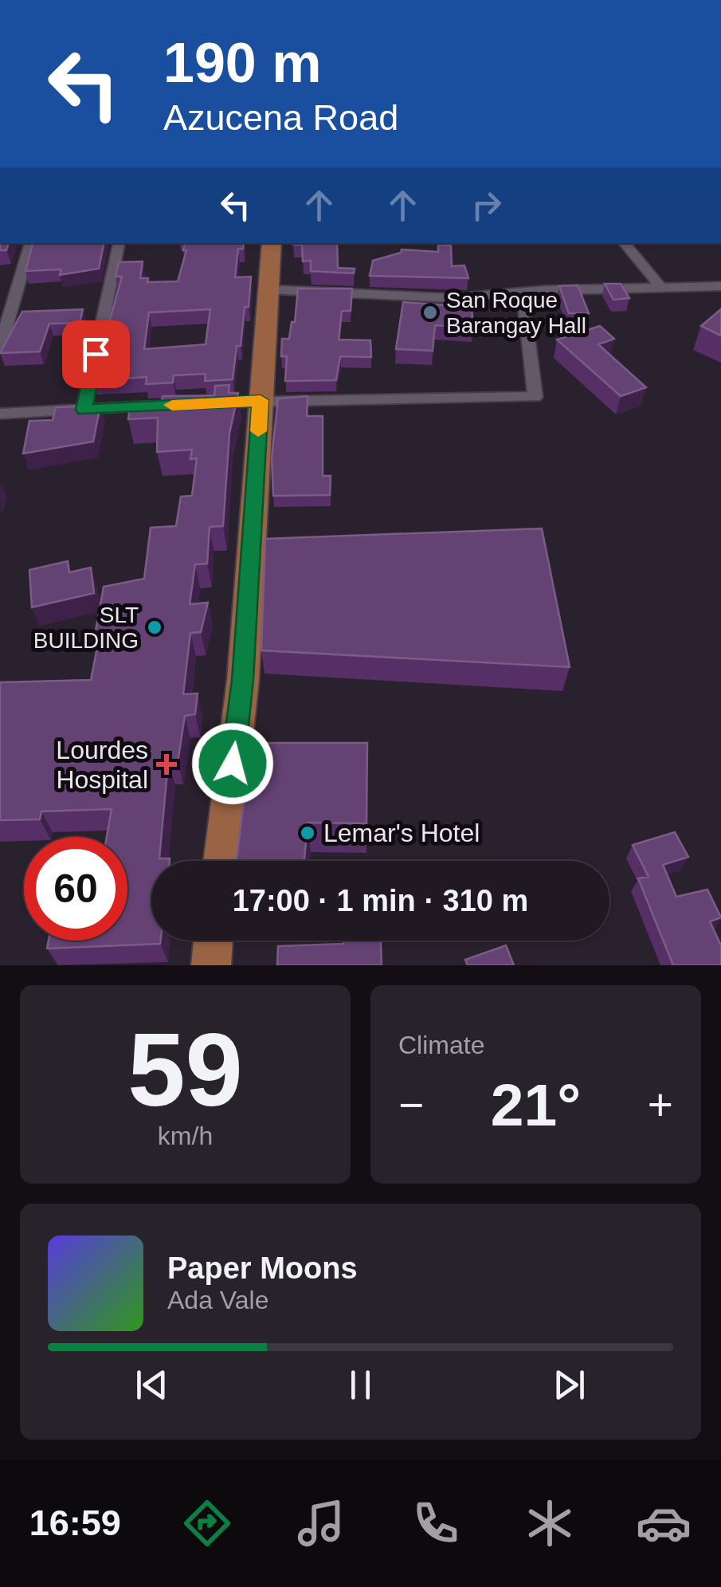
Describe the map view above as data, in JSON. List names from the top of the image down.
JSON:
{
  "places": {
    "other": ["San Roque Barangay Hall", "SLT BUILDING", "Lemar's Hotel"],
    "health": ["Lourdes Hospital"]
  },
  "page": {
    "turn": ["190 m", "Azucena Road"],
    "limit": "60",
    "trip": "17:00 · 1 min · 310 m",
    "tile": [
      ["59", "km/h"],
      "Climate"
    ],
    "heat": ["−", "21°", "+"],
    "song": ["Paper Moons", "Ada Vale"],
    "tabs": "16:59"
  }
}
